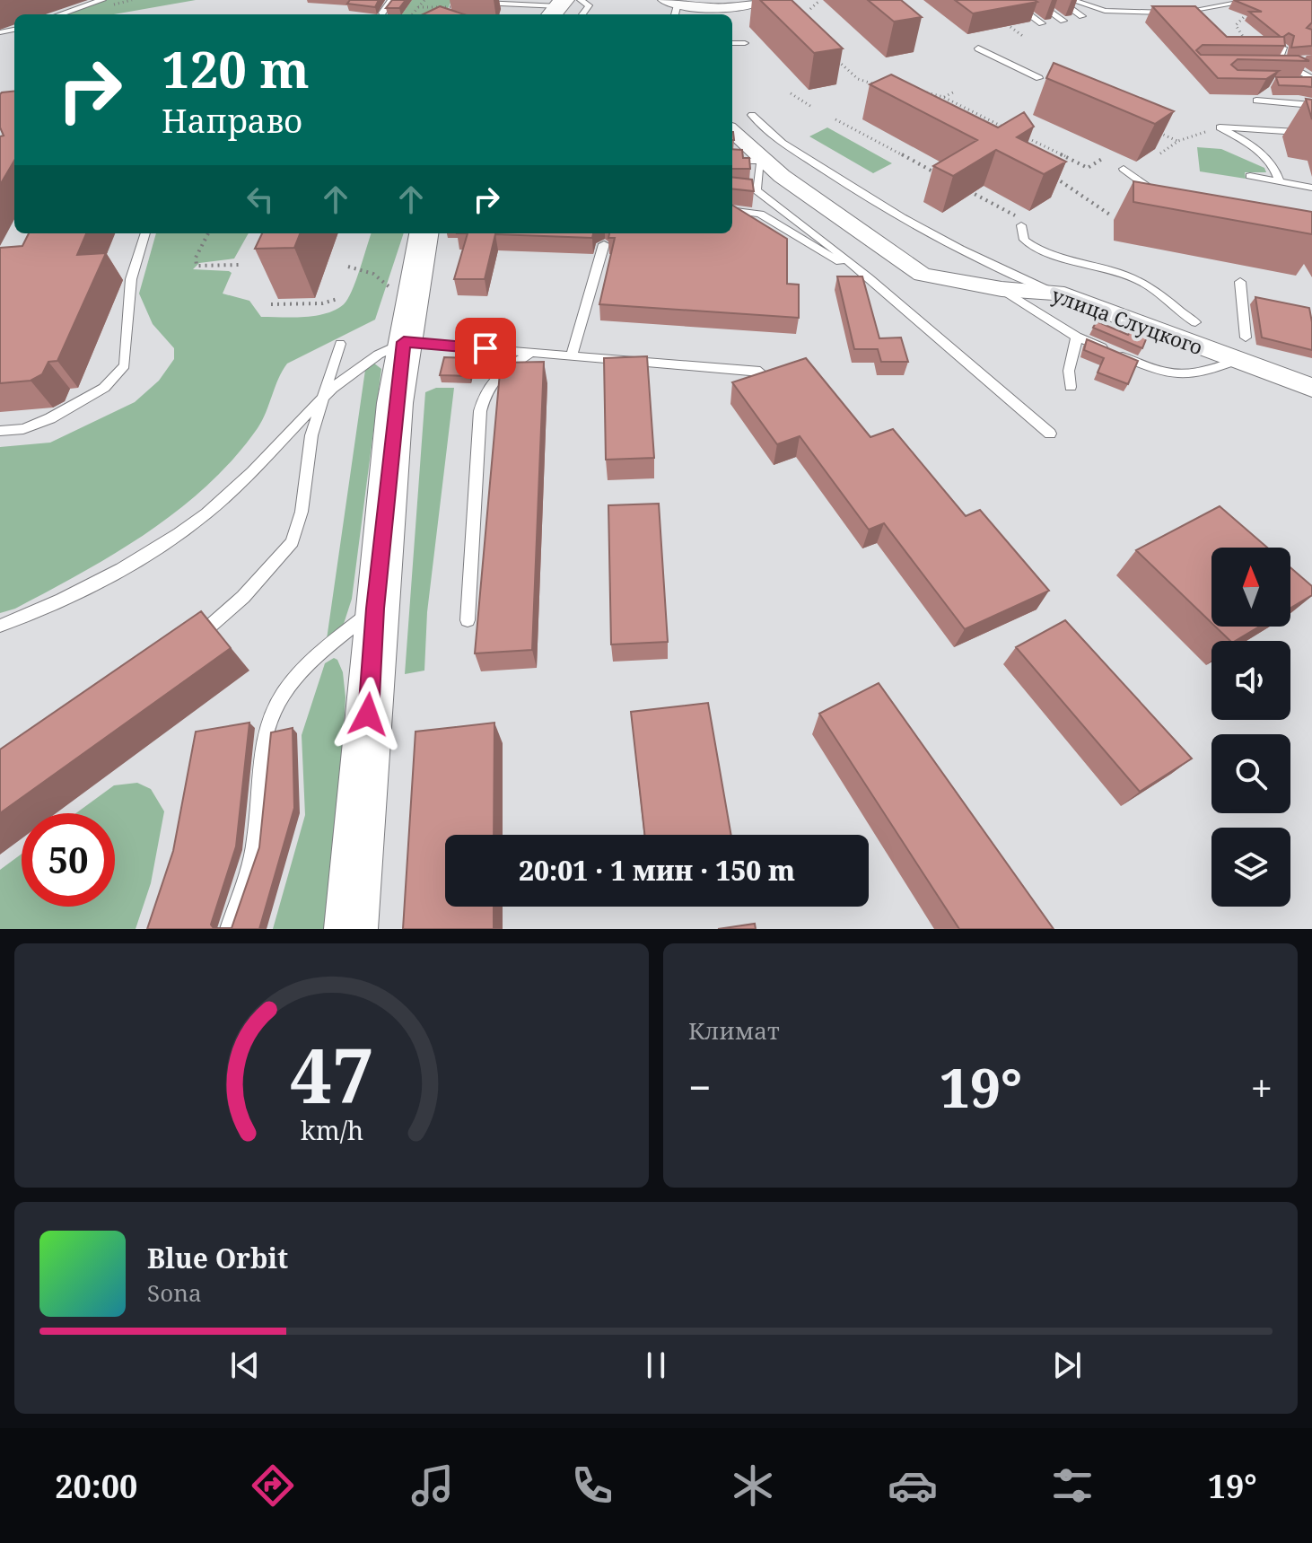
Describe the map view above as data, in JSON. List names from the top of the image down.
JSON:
{
  "streets": {
    "street": ["улица Слуцкого"]
  },
  "north": "top",
  "page": {
    "turn": ["120 m", "Направо"],
    "limit": "50",
    "trip": "20:01 · 1 мин · 150 m",
    "tile": "Климат",
    "heat": ["−", "19°", "+"],
    "song": ["Blue Orbit", "Sona"],
    "tabs": ["20:00", "19°"],
    "gauge": ["47", "km/h"]
  }
}
